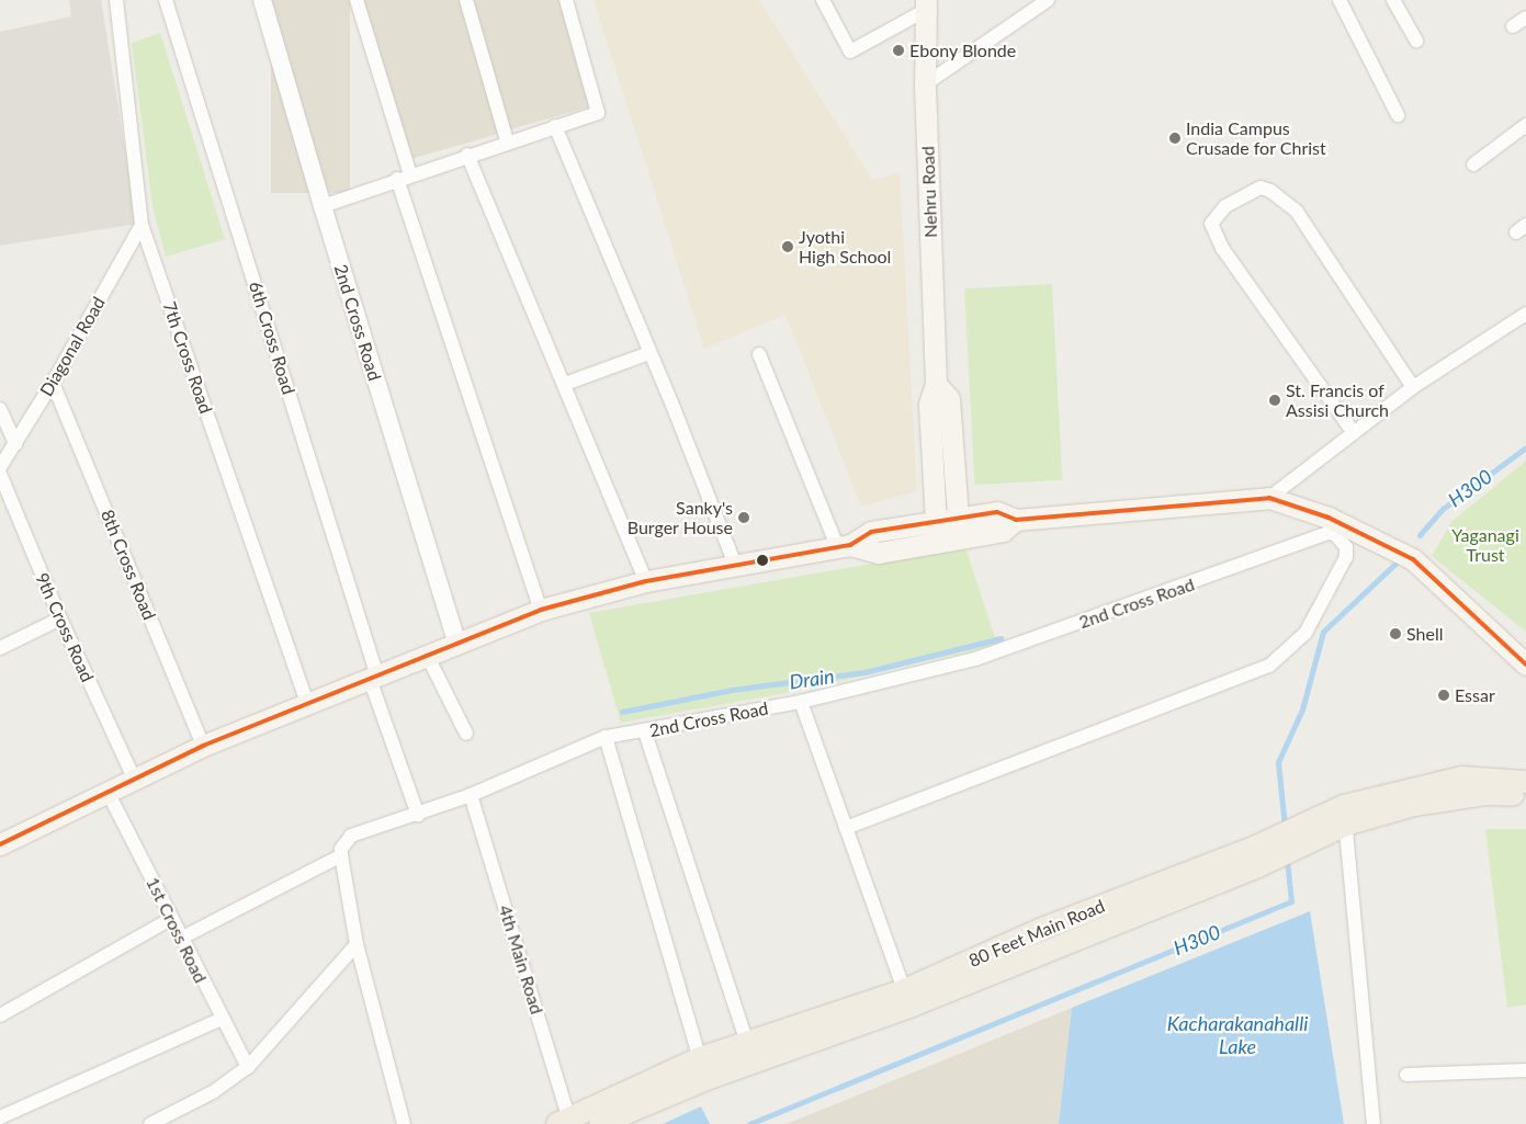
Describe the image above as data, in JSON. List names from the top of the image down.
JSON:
{
  "streets": {
    "main road": ["Nehru Road", "80 Feet Main Road"],
    "street": [
      "2nd Cross Road",
      "6th Cross Road",
      "Diagonal Road",
      "7th Cross Road",
      "8th Cross Road",
      "9th Cross Road",
      "1st Cross Road",
      "4th Main Road"
    ]
  },
  "crossings": [
    ["2nd Cross Road", "6th Cross Road"],
    ["2nd Cross Road", "4th Main Road"],
    ["Diagonal Road", "7th Cross Road"],
    ["Diagonal Road", "8th Cross Road"],
    ["80 Feet Main Road", "4th Main Road"]
  ],
  "water": ["H300", "Drain", "Kacharakanahalli Lake"],
  "parks": ["Yaganagi Trust"],
  "places": [
    "Ebony Blonde",
    "India Campus Crusade for Christ",
    "Jyothi High School",
    "St. Francis of Assisi Church",
    "Sanky's Burger House",
    "Shell",
    "Essar"
  ]
}
